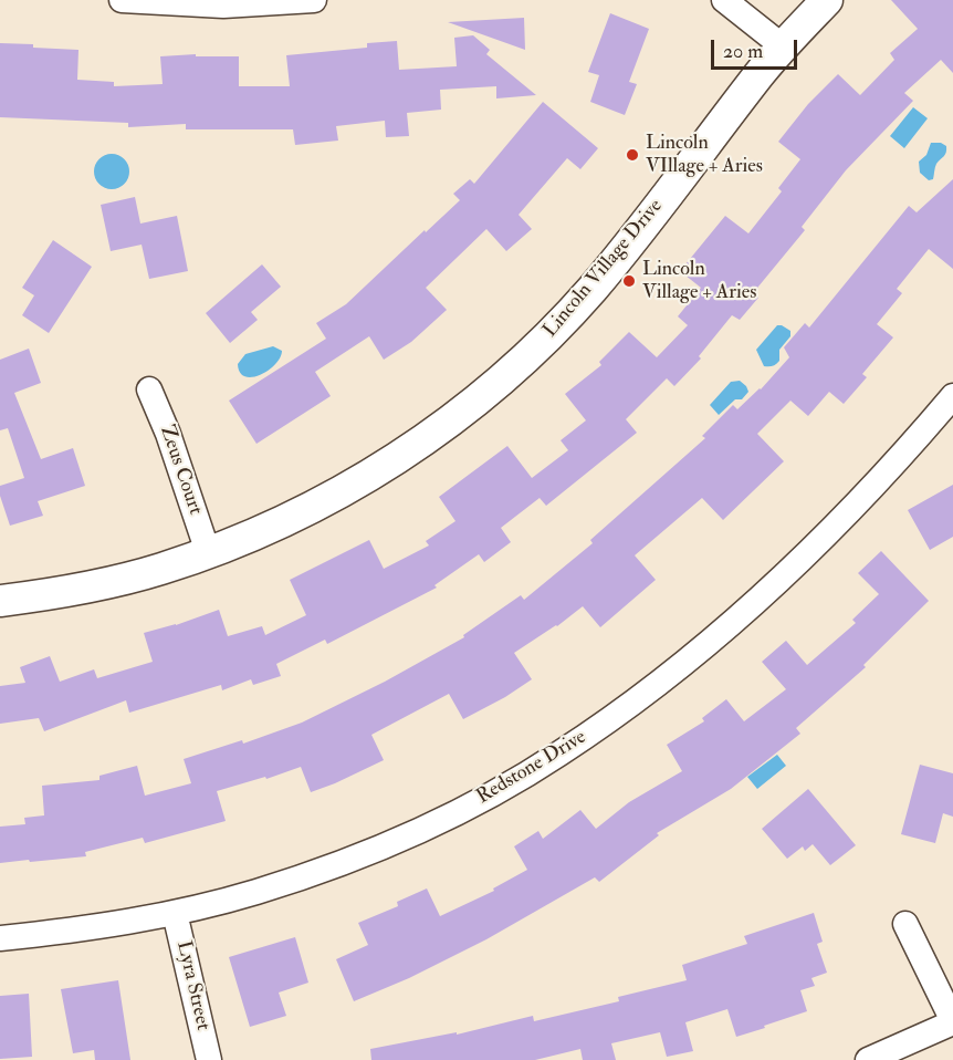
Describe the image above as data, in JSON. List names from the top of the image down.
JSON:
{
  "streets": {
    "street": [
      "Lincoln Village Drive",
      "Zeus Court",
      "Redstone Drive",
      "Lyra Street"
    ]
  },
  "crossings": [
    ["Lincoln Village Drive", "Zeus Court"],
    ["Redstone Drive", "Lyra Street"]
  ],
  "places": ["Lincoln VIllage + Aries", "Lincoln Village + Aries"],
  "scale_bar": "20 m"
}
